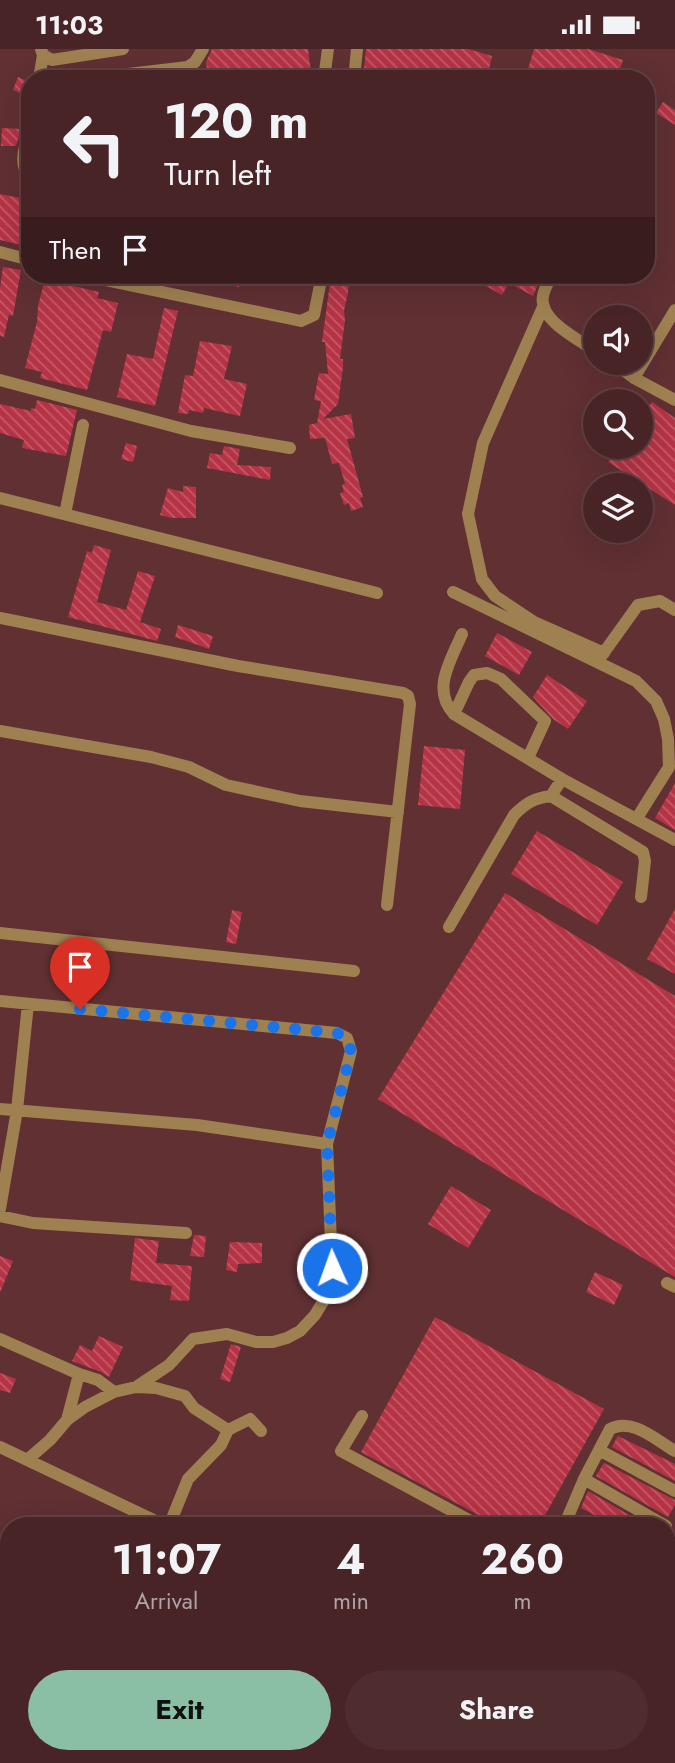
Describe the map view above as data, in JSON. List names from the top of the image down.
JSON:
{
  "page": {
    "status": "11:03",
    "turn": ["120 m", "Turn left"],
    "then": "Then",
    "eta": [
      "11:07",
      "Arrival",
      "4",
      "min",
      "260",
      "m"
    ],
    "buttons": ["Exit", "Share"]
  }
}
